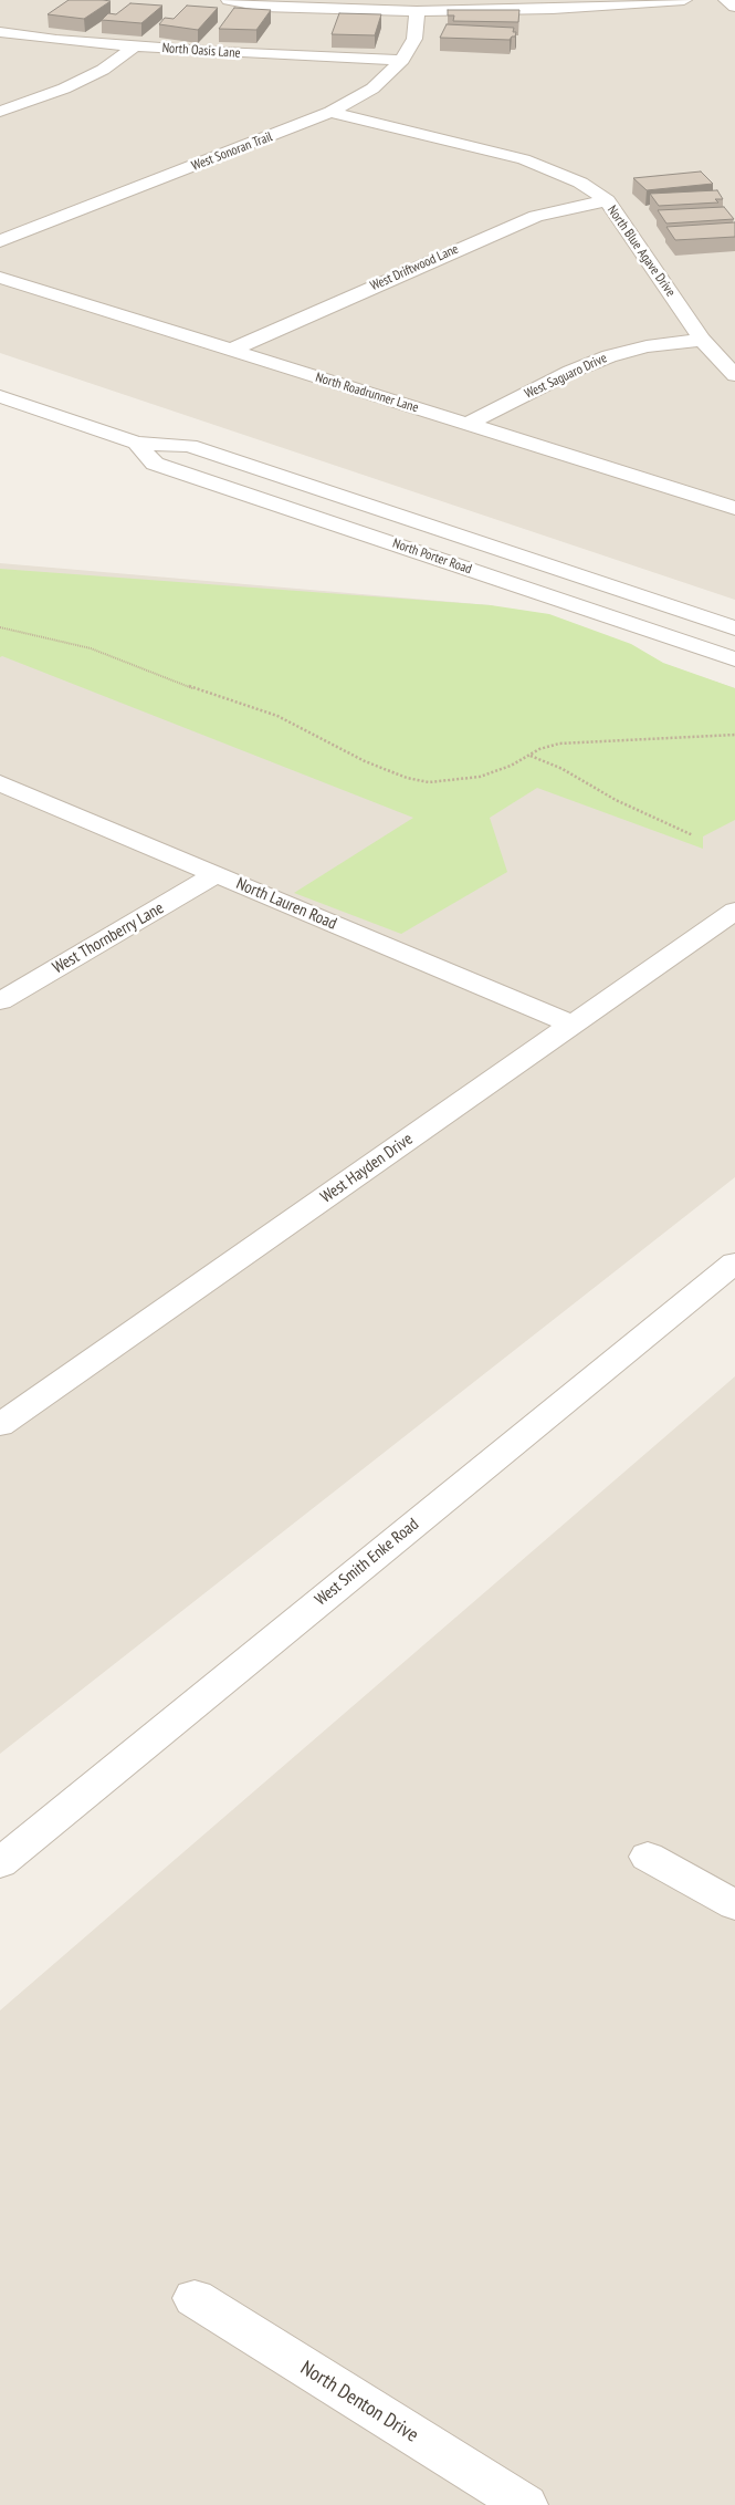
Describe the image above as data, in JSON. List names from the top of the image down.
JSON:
{
  "streets": {
    "street": [
      "North Oasis Lane",
      "West Sonoran Trail",
      "North Blue Agave Drive",
      "West Driftwood Lane",
      "West Saguaro Drive",
      "North Roadrunner Lane",
      "North Porter Road",
      "North Lauren Road",
      "West Thornberry Lane",
      "West Hayden Drive",
      "West Smith Enke Road",
      "North Denton Drive"
    ]
  },
  "crossings": [
    ["North Oasis Lane", "West Sonoran Trail"],
    ["West Sonoran Trail", "North Blue Agave Drive"],
    ["North Blue Agave Drive", "West Driftwood Lane"],
    ["North Blue Agave Drive", "West Saguaro Drive"],
    ["West Driftwood Lane", "North Roadrunner Lane"],
    ["West Saguaro Drive", "North Roadrunner Lane"],
    ["North Lauren Road", "West Thornberry Lane"],
    ["North Lauren Road", "West Hayden Drive"]
  ]
}
